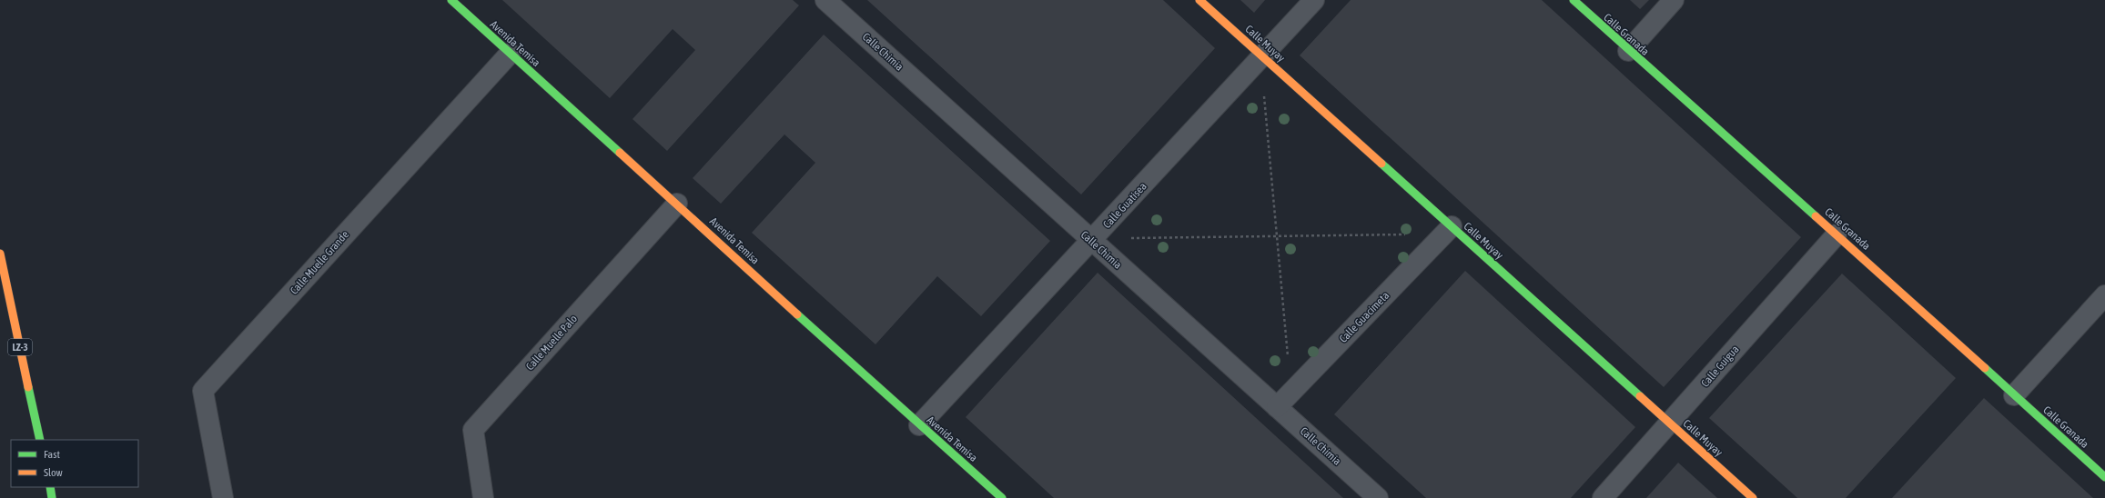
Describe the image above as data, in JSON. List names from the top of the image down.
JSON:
{
  "streets": {
    "main road": [
      "Calle Granada",
      "Avenida Temisa",
      "Calle Muyay",
      "LZ-3"
    ],
    "street": [
      "Calle Chimia",
      "Calle Guatisea",
      "Calle Muelle Grande",
      "Calle Guacimeta",
      "Calle Muelle Palo",
      "Calle Guigua"
    ]
  },
  "crossings": [
    ["Calle Granada", "Calle Guigua"],
    ["Avenida Temisa", "Calle Guatisea"],
    ["Avenida Temisa", "Calle Muelle Grande"],
    ["Avenida Temisa", "Calle Muelle Palo"],
    ["Calle Muyay", "Calle Guatisea"],
    ["Calle Muyay", "Calle Guacimeta"],
    ["Calle Muyay", "Calle Guigua"],
    ["Calle Chimia", "Calle Guatisea"],
    ["Calle Chimia", "Calle Guacimeta"]
  ],
  "legend": ["Fast", "Slow"]
}
